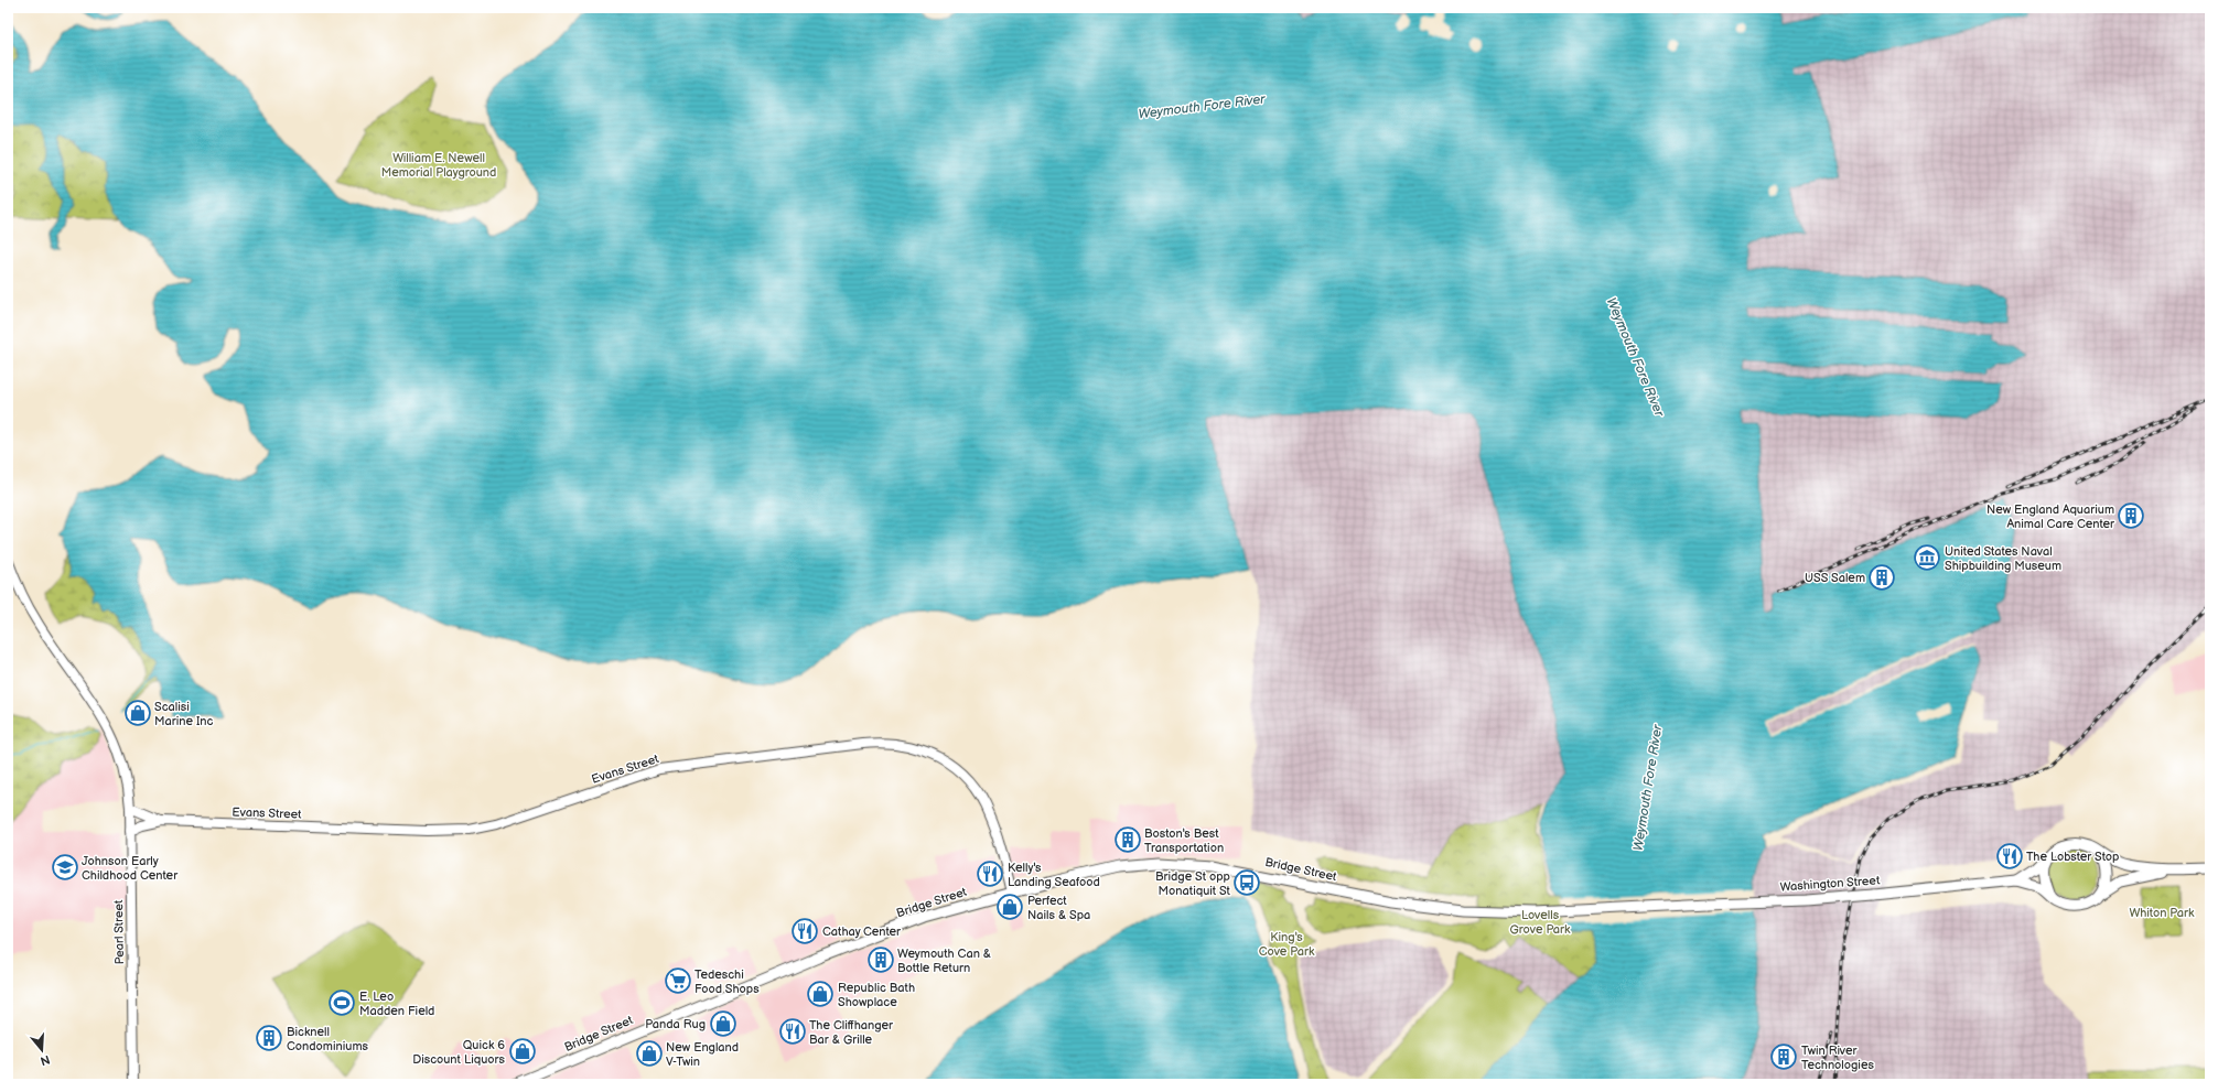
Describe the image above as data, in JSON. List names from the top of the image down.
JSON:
{
  "streets": {
    "main road": ["Bridge Street", "Washington Street"],
    "street": ["Evans Street", "Pearl Street"]
  },
  "crossings": [
    ["Evans Street", "Bridge Street"],
    ["Evans Street", "Pearl Street"],
    ["Bridge Street", "Washington Street"]
  ],
  "water": ["Weymouth Fore River"],
  "parks": [
    "William E. Newell Memorial Playground",
    "Whiton Park",
    "Lovells Grove Park",
    "King's Cove Park"
  ],
  "places": {
    "building": [
      "New England Aquarium Animal Care Center",
      "USS Salem",
      "Boston's Best Transportation",
      "Weymouth Can & Bottle Return",
      "Bicknell Condominiums",
      "Twin River Technologies"
    ],
    "museum": ["United States Naval Shipbuilding Museum"],
    "shop": [
      "Scalisi Marine Inc",
      "Perfect Nails & Spa",
      "Republic Bath Showplace",
      "Panda Rug",
      "Quick 6 Discount Liquors",
      "New England V-Twin"
    ],
    "restaurant": [
      "The Lobster Stop",
      "Kelly's Landing Seafood",
      "Cathay Center",
      "The Cliffhanger Bar & Grille"
    ],
    "school or university": ["Johnson Early Childhood Center"],
    "bus stop": ["Bridge St opp Monatiquit St"],
    "supermarket": ["Tedeschi Food Shops"],
    "sports": ["E. Leo Madden Field"]
  },
  "north": "bottom"
}
